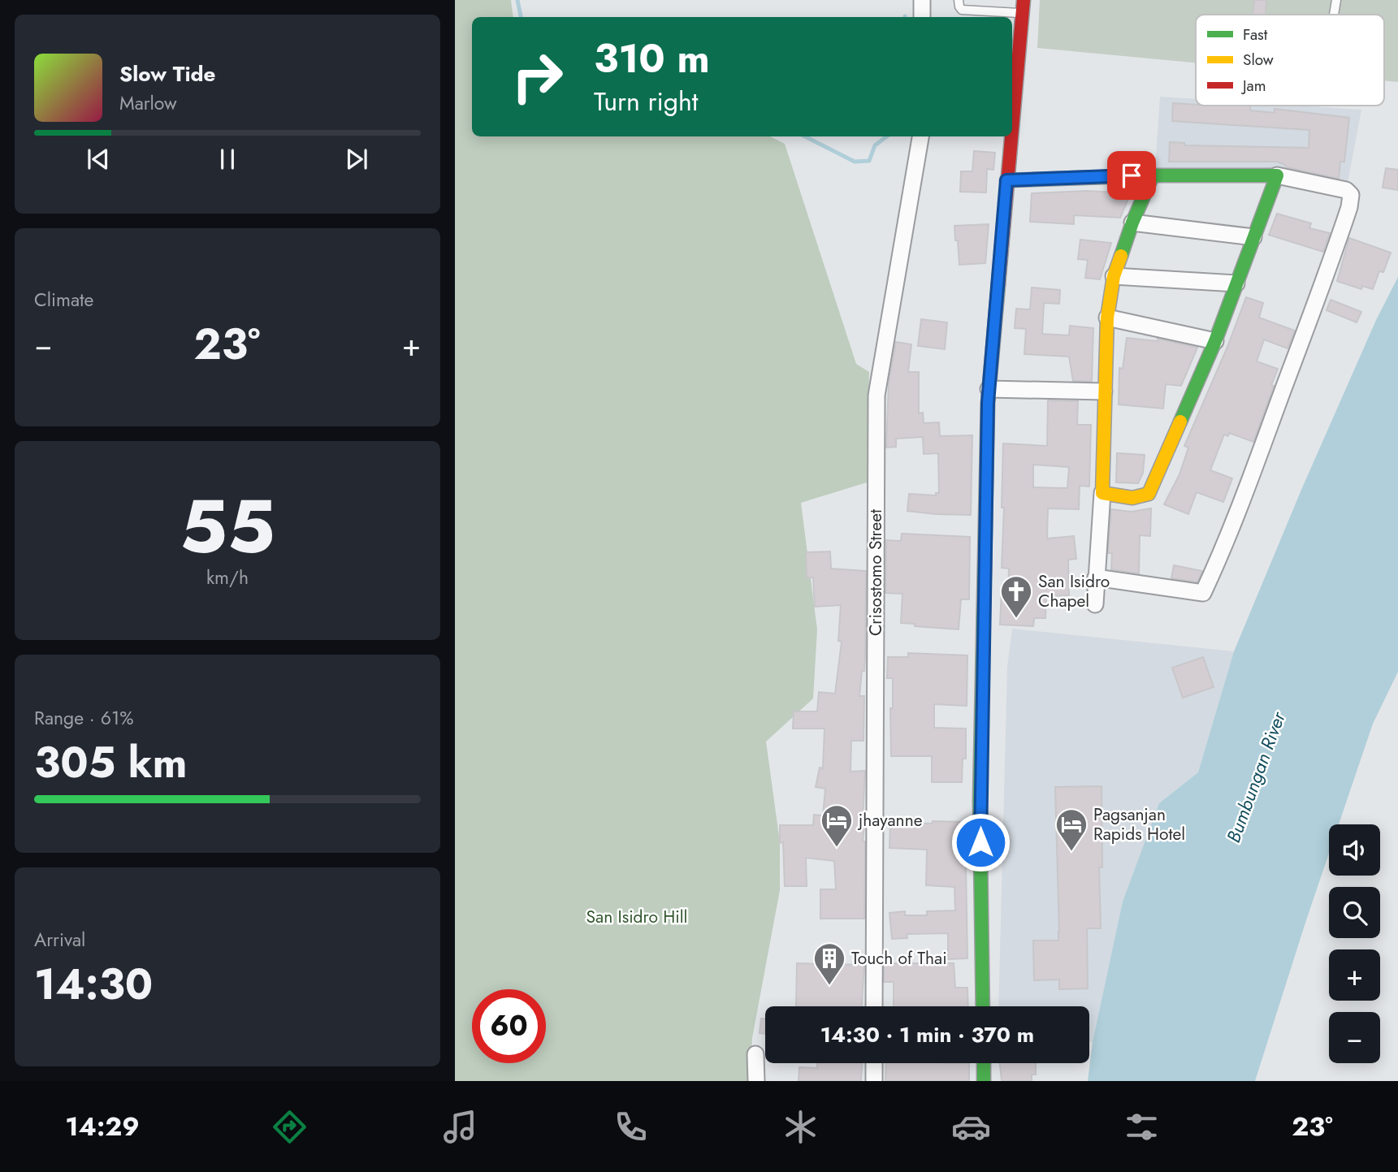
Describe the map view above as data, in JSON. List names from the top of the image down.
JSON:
{
  "streets": {
    "street": ["Crisostomo Street"]
  },
  "water": ["Bumbungan River"],
  "parks": ["San Isidro Hill"],
  "places": {
    "church": ["San Isidro Chapel"],
    "hotel": ["jhayanne", "Pagsanjan Rapids Hotel"],
    "building": ["Touch of Thai"]
  },
  "legend": ["Fast", "Slow", "Jam"],
  "page": {
    "turn": ["310 m", "Turn right"],
    "song": ["Slow Tide", "Marlow"],
    "tile": [
      "Climate",
      ["55", "km/h"],
      ["Range · 61%", "305 km"],
      ["Arrival", "14:30"]
    ],
    "heat": ["−", "23°", "+"],
    "map_buttons": ["+", "−"],
    "limit": "60",
    "trip": "14:30 · 1 min · 370 m",
    "tabs": ["14:29", "23°"]
  }
}
